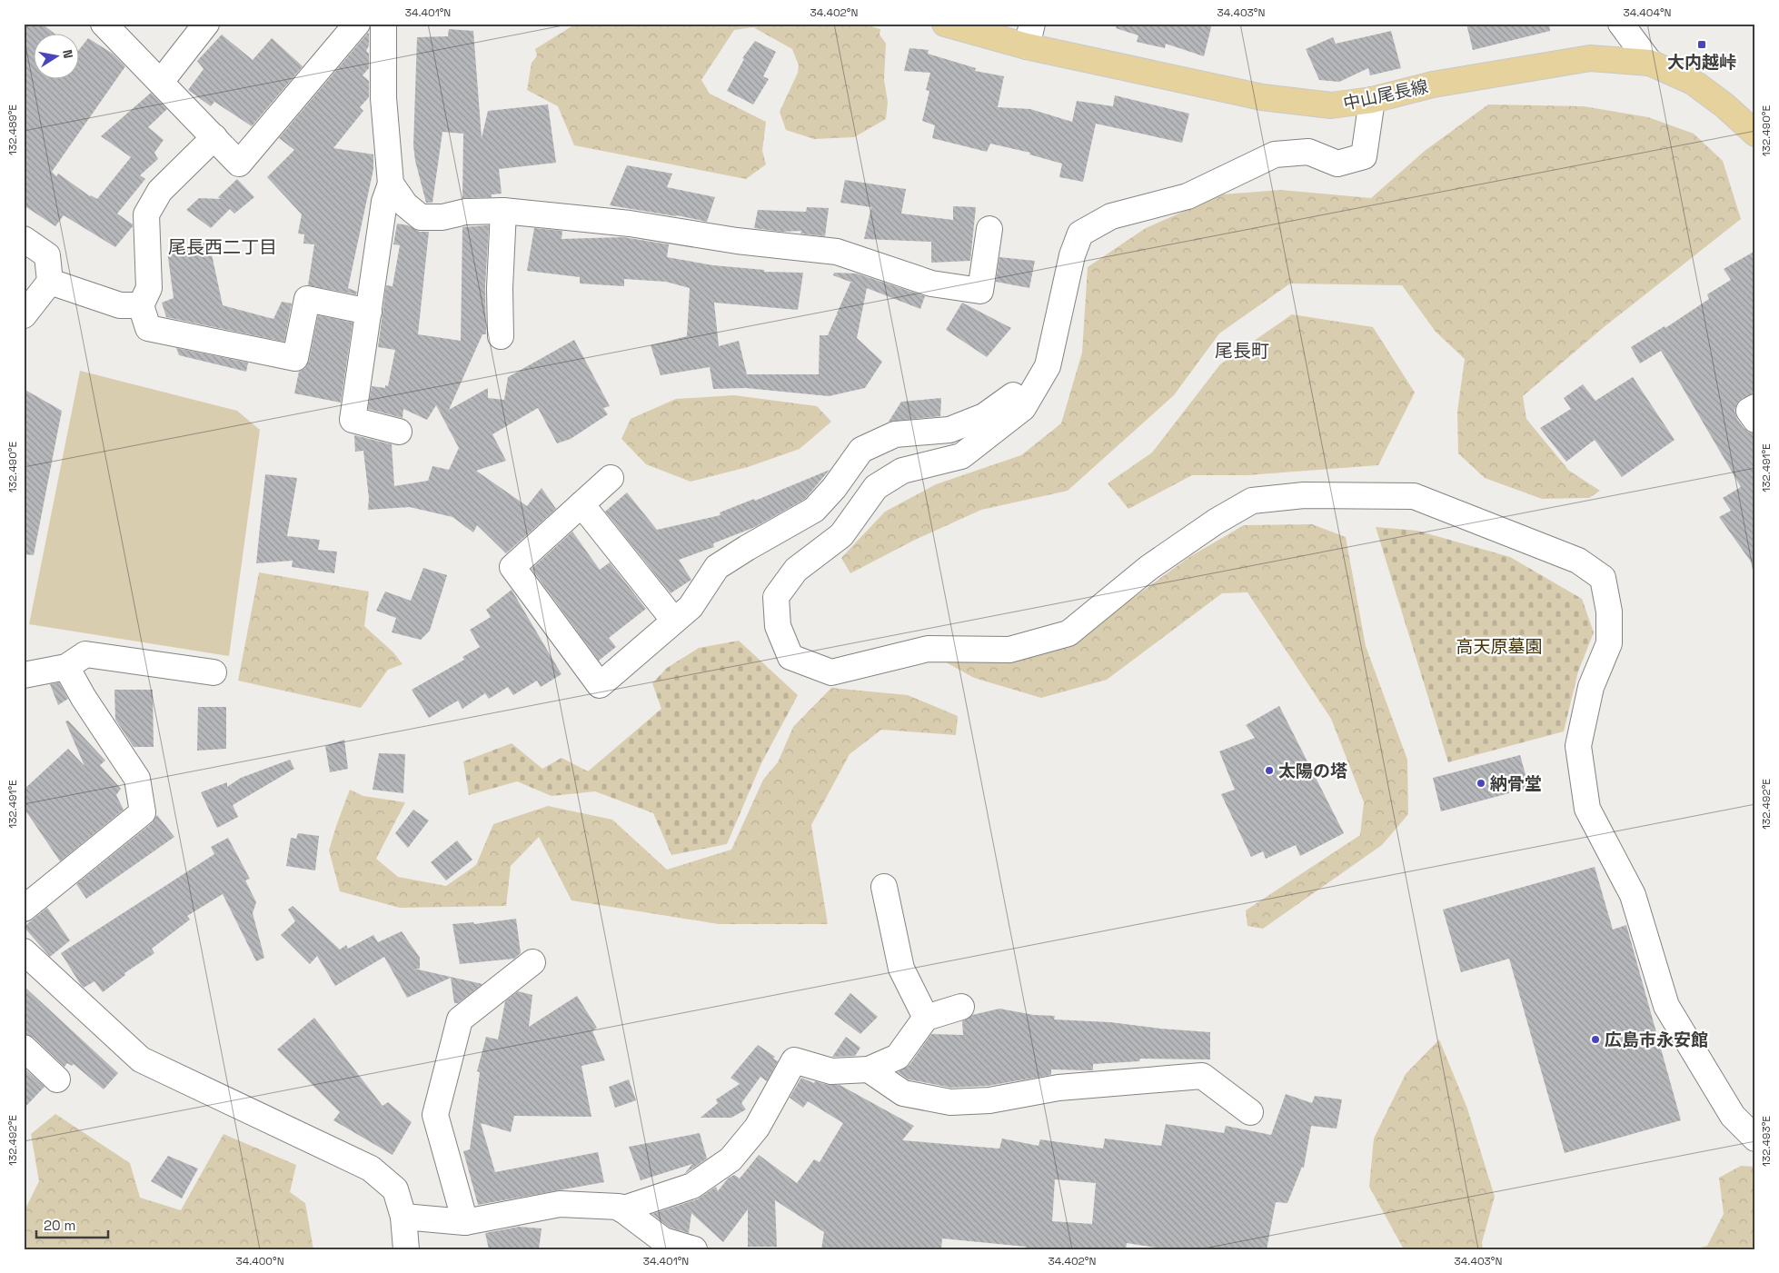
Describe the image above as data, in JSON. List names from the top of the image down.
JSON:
{
  "streets": {
    "main road": ["中山尾長線"]
  },
  "districts": ["尾長西二丁目", "尾長町"],
  "parks": ["高天原墓園"],
  "places": {
    "transit": ["大内越峠"],
    "other": ["太陽の塔", "納骨堂", "広島市永安館"]
  },
  "scale_bar": "20 m",
  "north": "right",
  "coordinates": [
    "34.401°N",
    "34.402°N",
    "34.403°N",
    "34.404°N",
    "132.489°E",
    "132.490°E",
    "132.491°E",
    "132.492°E",
    "132.493°E",
    "34.400°N"
  ]
}
